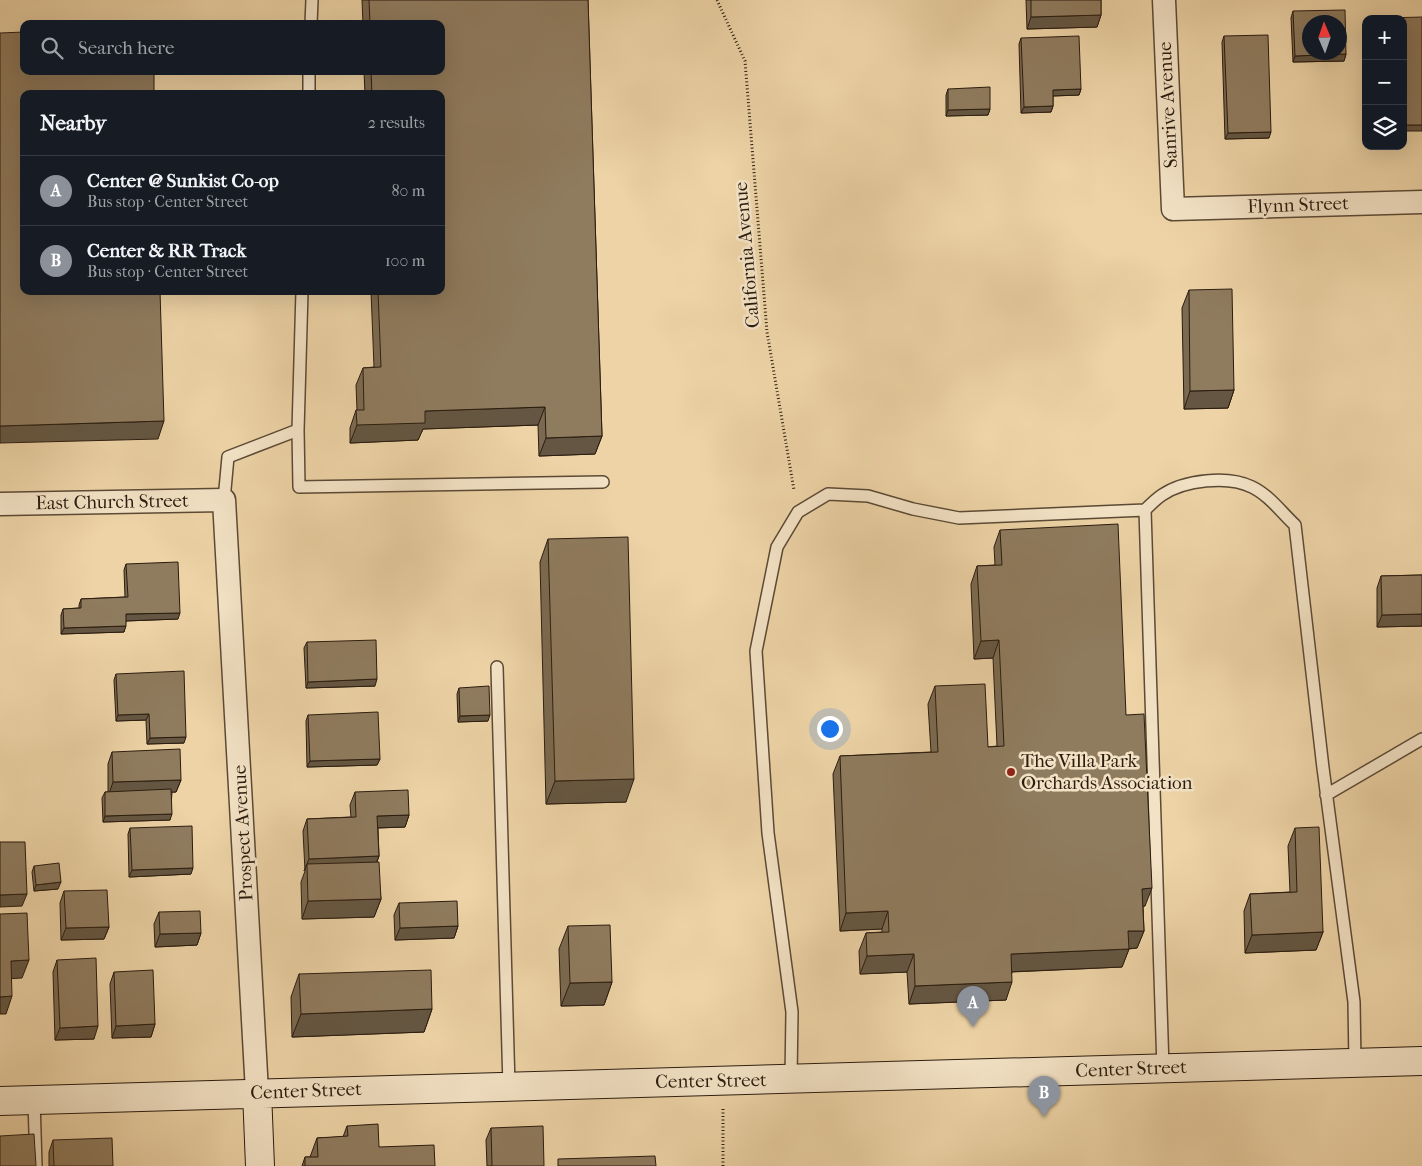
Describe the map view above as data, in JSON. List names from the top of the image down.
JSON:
{
  "streets": {
    "main road": ["Prospect Avenue", "Center Street"],
    "street": ["Sanrive Avenue", "Flynn Street", "East Church Street"],
    "path": ["California Avenue"]
  },
  "crossings": [
    ["Sanrive Avenue", "Flynn Street"],
    ["East Church Street", "Prospect Avenue"],
    ["Prospect Avenue", "Center Street"]
  ],
  "places": ["The Villa Park Orchards Association"],
  "north": "top",
  "page": {
    "map_buttons": ["+", "−"],
    "search": "Search here",
    "heading": ["Nearby", "2 results"],
    "list": [
      {
        "mark": "A",
        "name": "Center @ Sunkist Co-op",
        "note": "Bus stop · Center Street",
        "value": "80 m"
      },
      {
        "mark": "B",
        "name": "Center & RR Track",
        "note": "Bus stop · Center Street",
        "value": "100 m"
      }
    ],
    "pins": ["A", "B"]
  }
}
